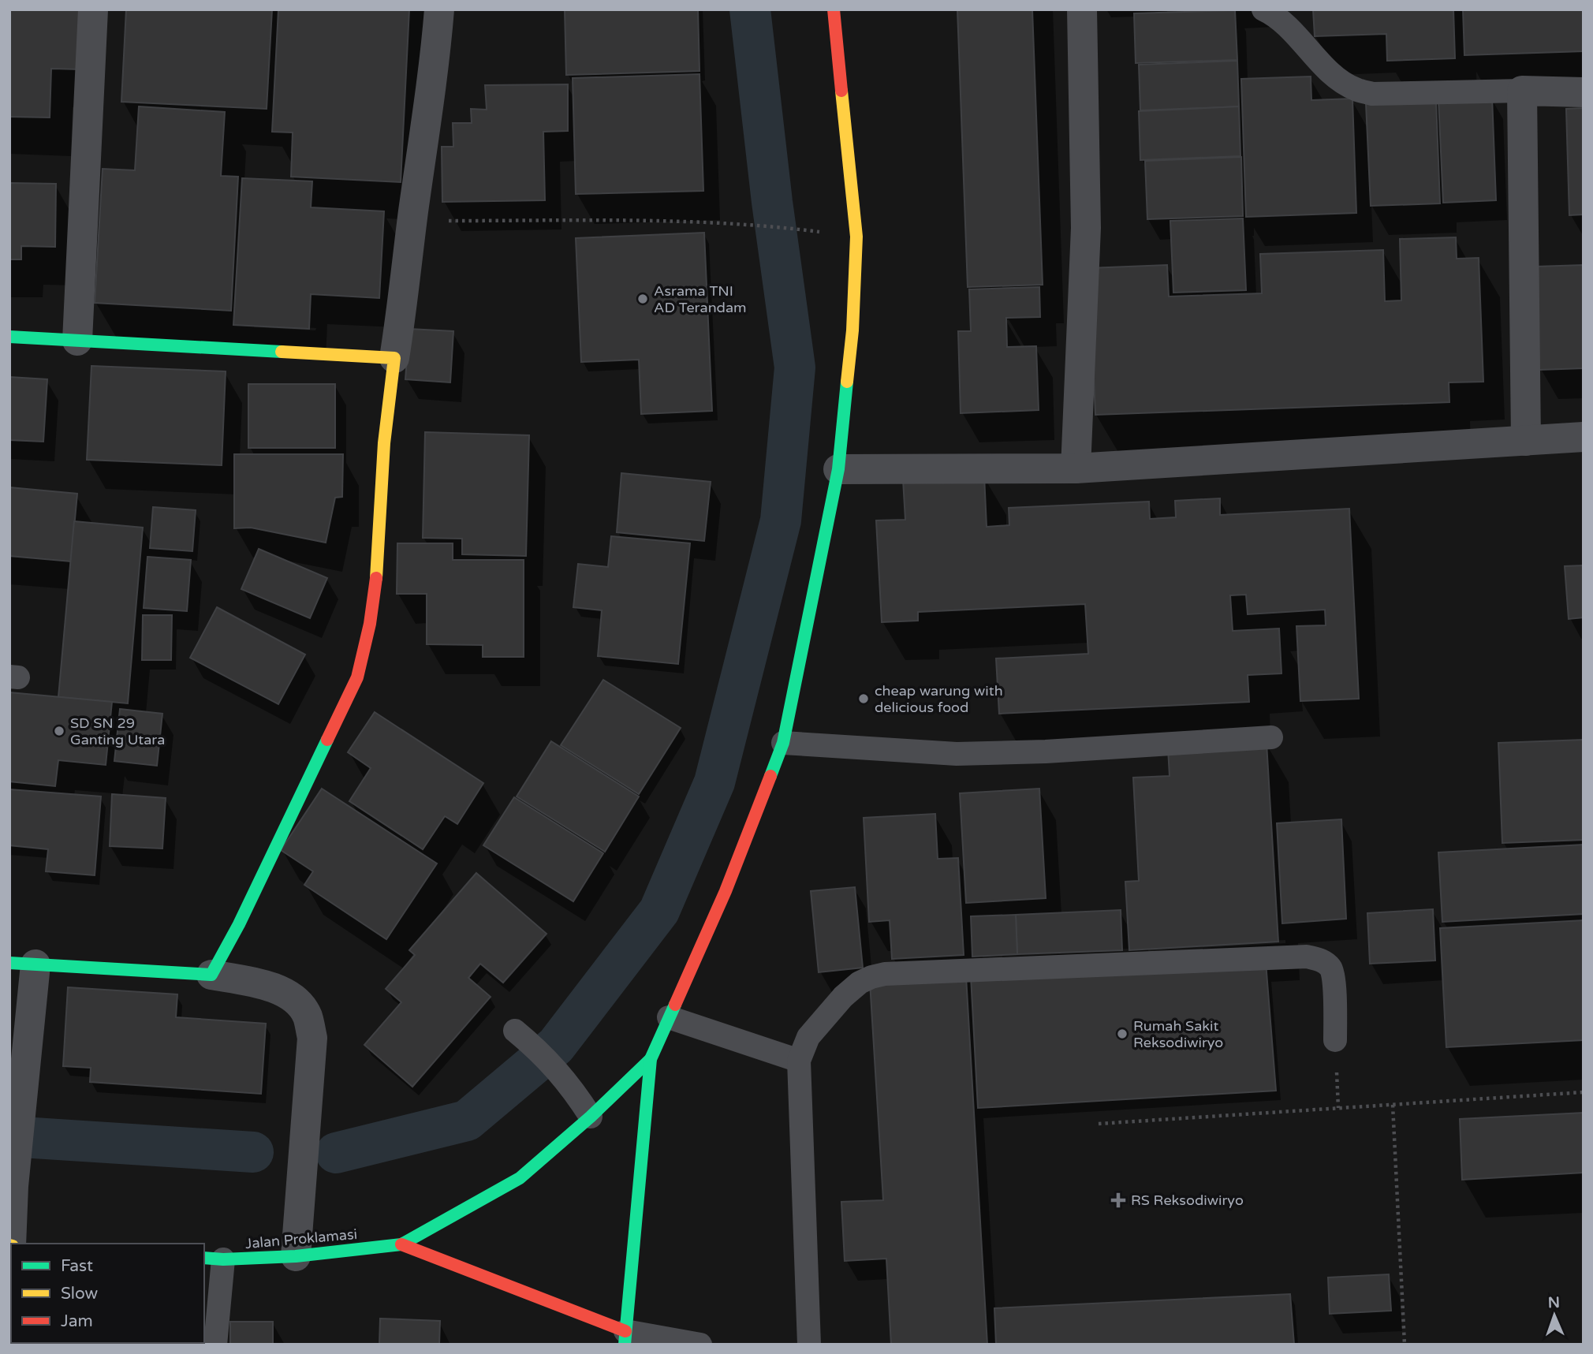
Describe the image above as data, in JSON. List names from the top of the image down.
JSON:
{
  "streets": {
    "main road": ["Jalan Proklamasi"]
  },
  "places": {
    "other": [
      "Asrama TNI AD Terandam",
      "cheap warung with delicious food",
      "SD SN 29 Ganting Utara",
      "Rumah Sakit Reksodiwiryo"
    ],
    "health": ["RS Reksodiwiryo"]
  },
  "legend": ["Fast", "Slow", "Jam"],
  "north": "top"
}
